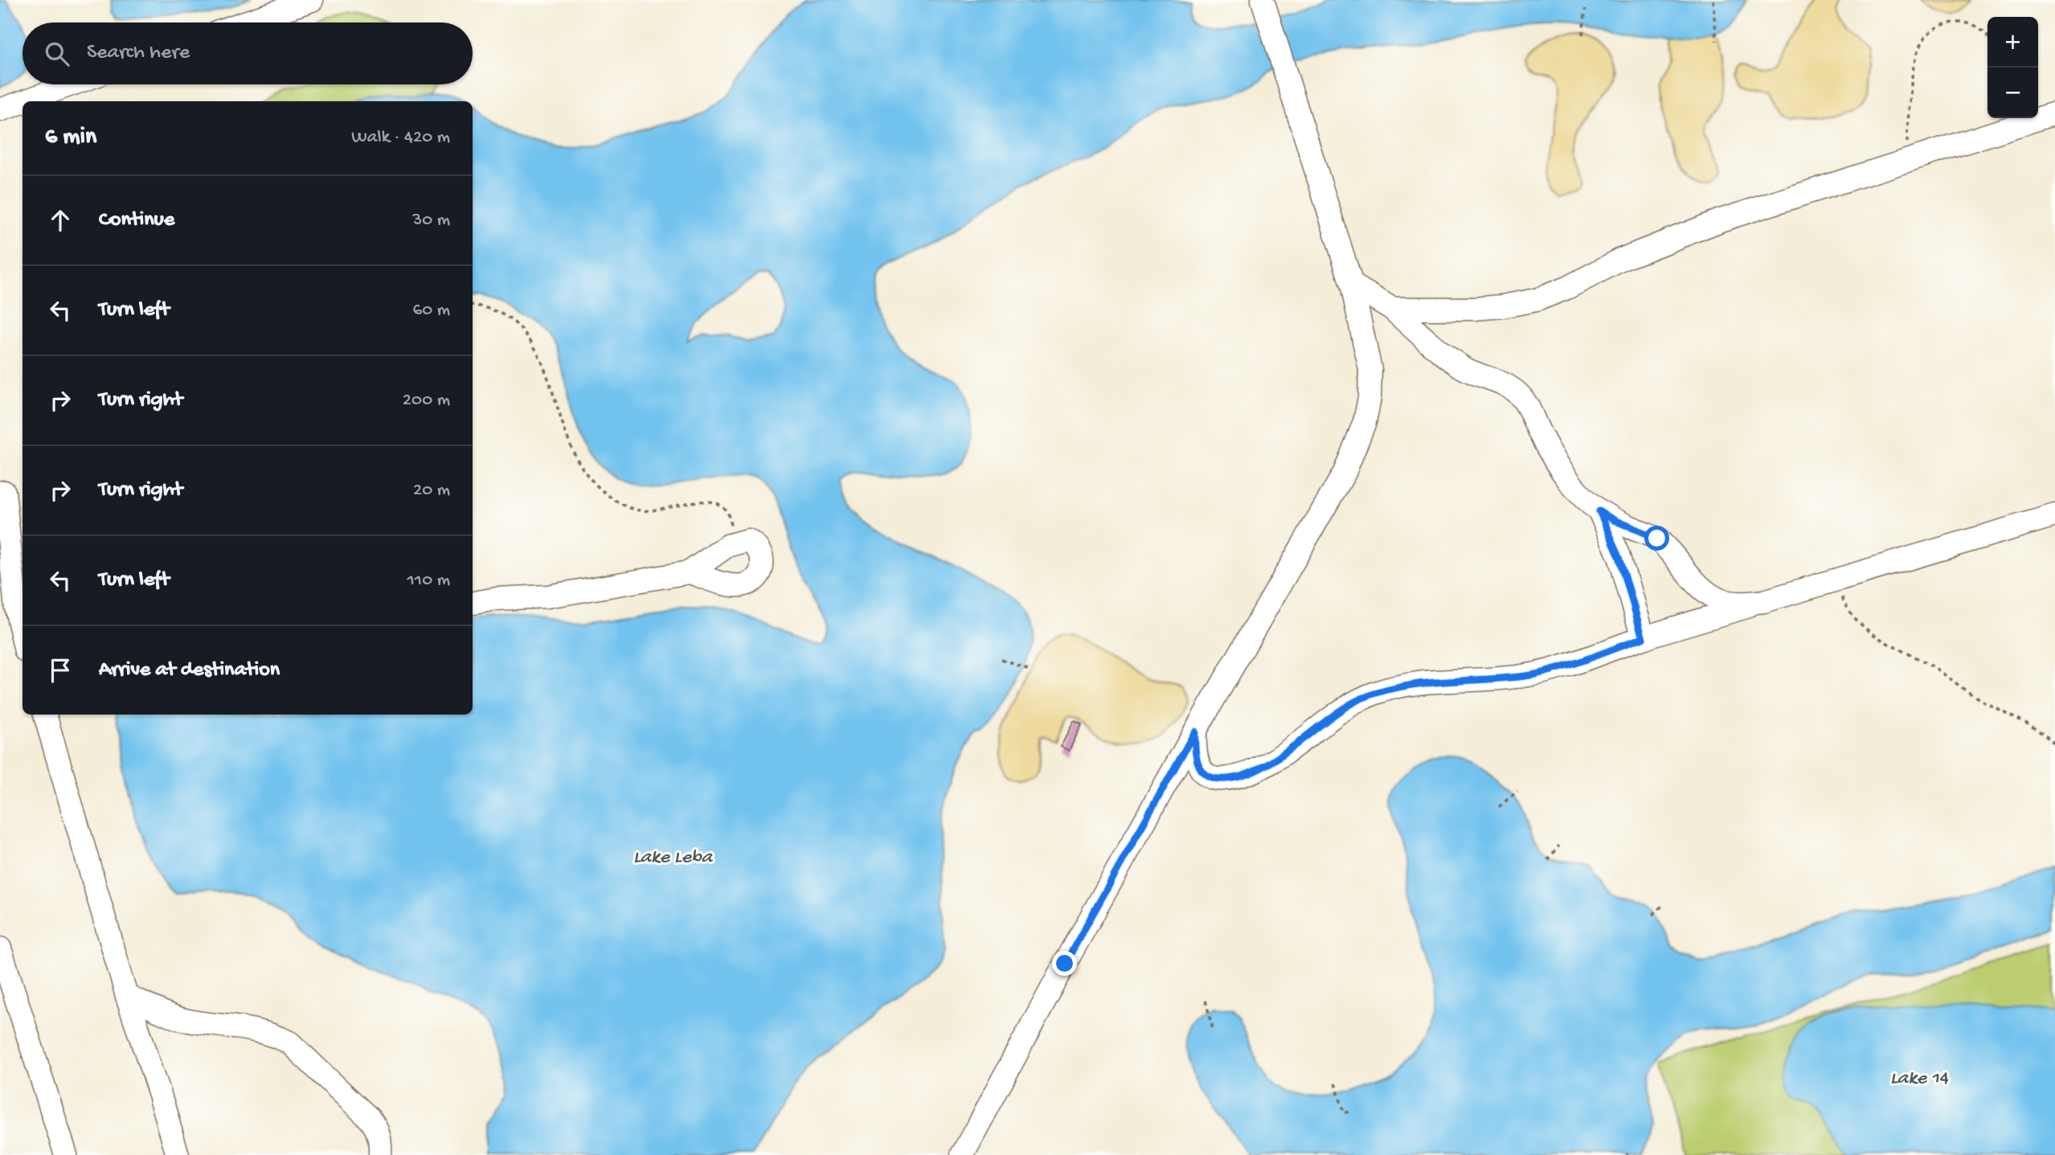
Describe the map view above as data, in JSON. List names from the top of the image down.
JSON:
{
  "water": ["Lake Leba", "Lake 14"],
  "page": {
    "map_buttons": ["+", "−"],
    "search": "Search here",
    "heading": ["6 min", "Walk · 420 m"],
    "list": [
      ["Continue", "30 m"],
      ["Turn left", "60 m"],
      ["Turn right", "200 m"],
      ["Turn right", "20 m"],
      ["Turn left", "110 m"],
      "Arrive at destination"
    ]
  }
}
